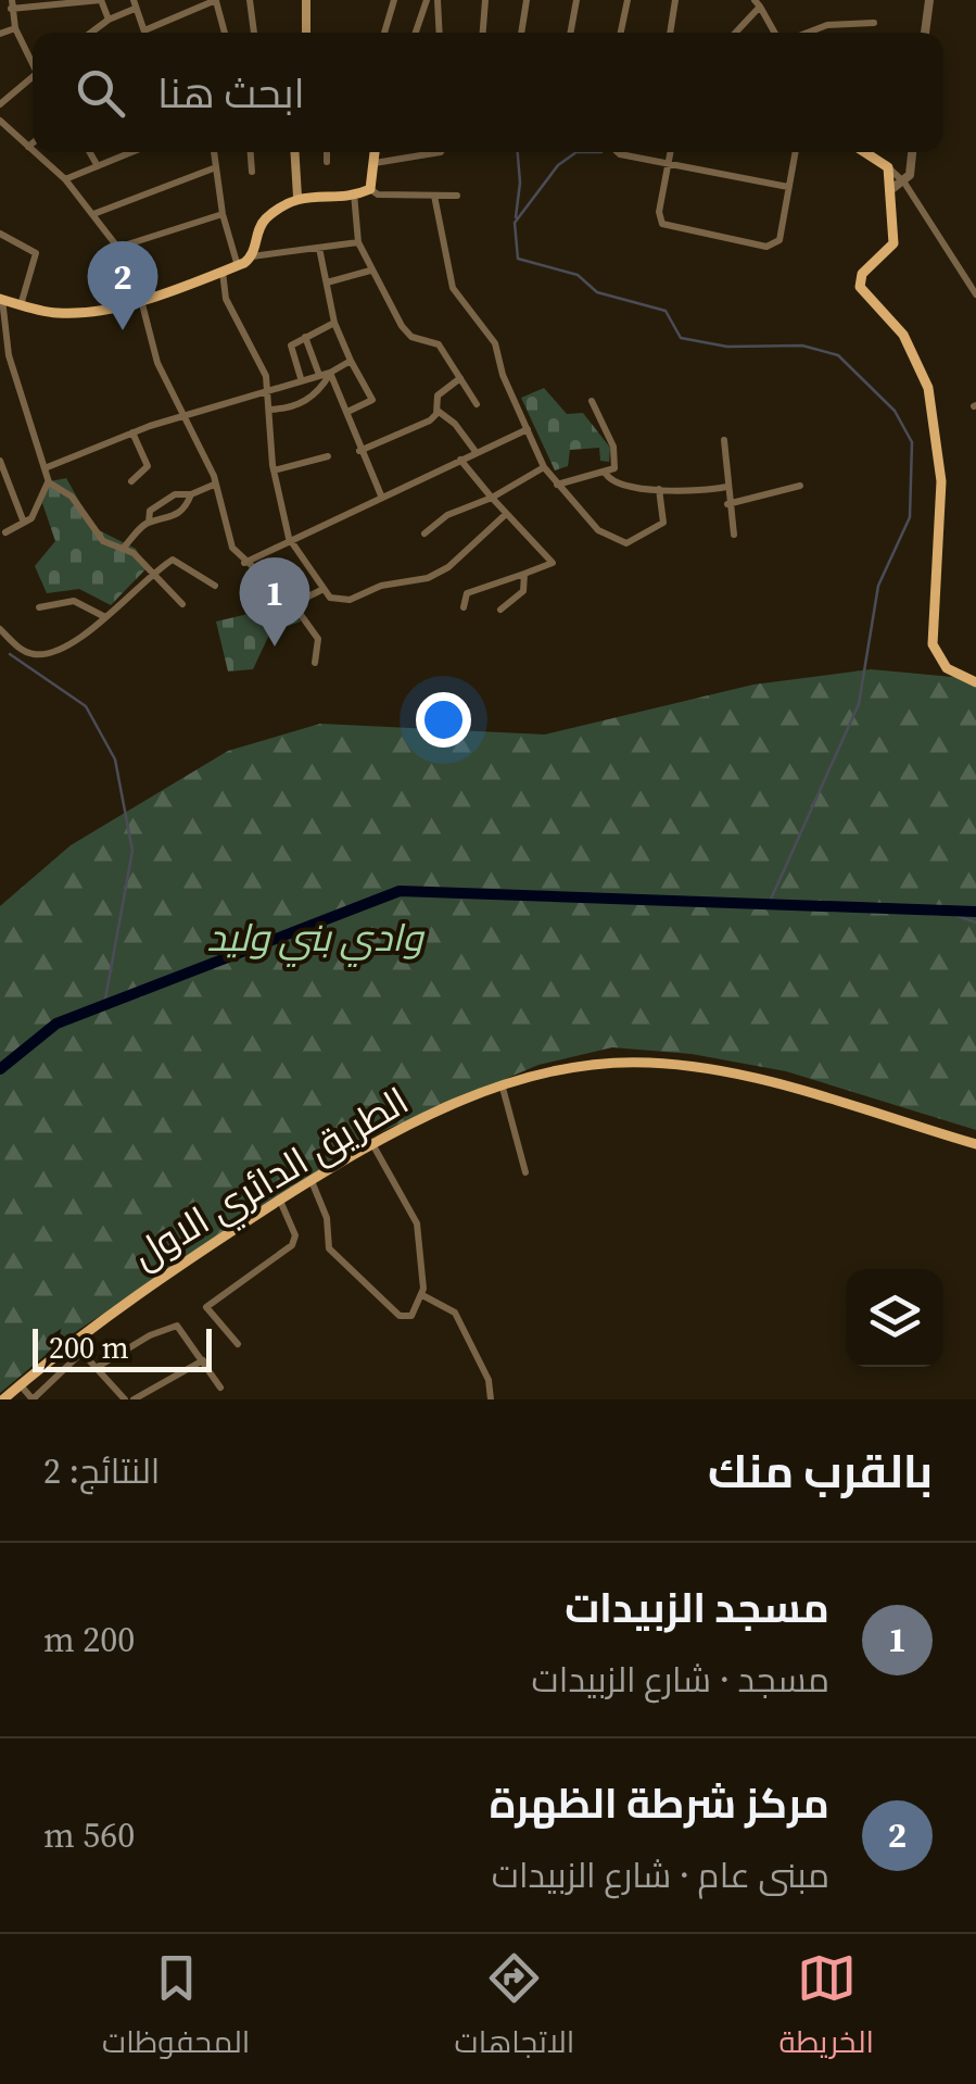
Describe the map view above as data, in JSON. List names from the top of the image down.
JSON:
{
  "streets": {
    "main road": ["الطريق الدائري الاول"]
  },
  "parks": ["وادي بني وليد"],
  "scale_bar": "200 m",
  "page": {
    "search": "ابحث هنا",
    "pins": ["2", "1"],
    "scale": "200 m",
    "heading": ["بالقرب منك", "النتائج: 2"],
    "list": [
      {
        "mark": "1",
        "name": "مسجد الزبيدات",
        "note": "مسجد · شارع الزبيدات",
        "value": "200 m"
      },
      {
        "mark": "2",
        "name": "مركز شرطة الظهرة",
        "note": "مبنى عام · شارع الزبيدات",
        "value": "560 m"
      }
    ],
    "nav": ["الخريطة", "الاتجاهات", "المحفوظات"]
  }
}
